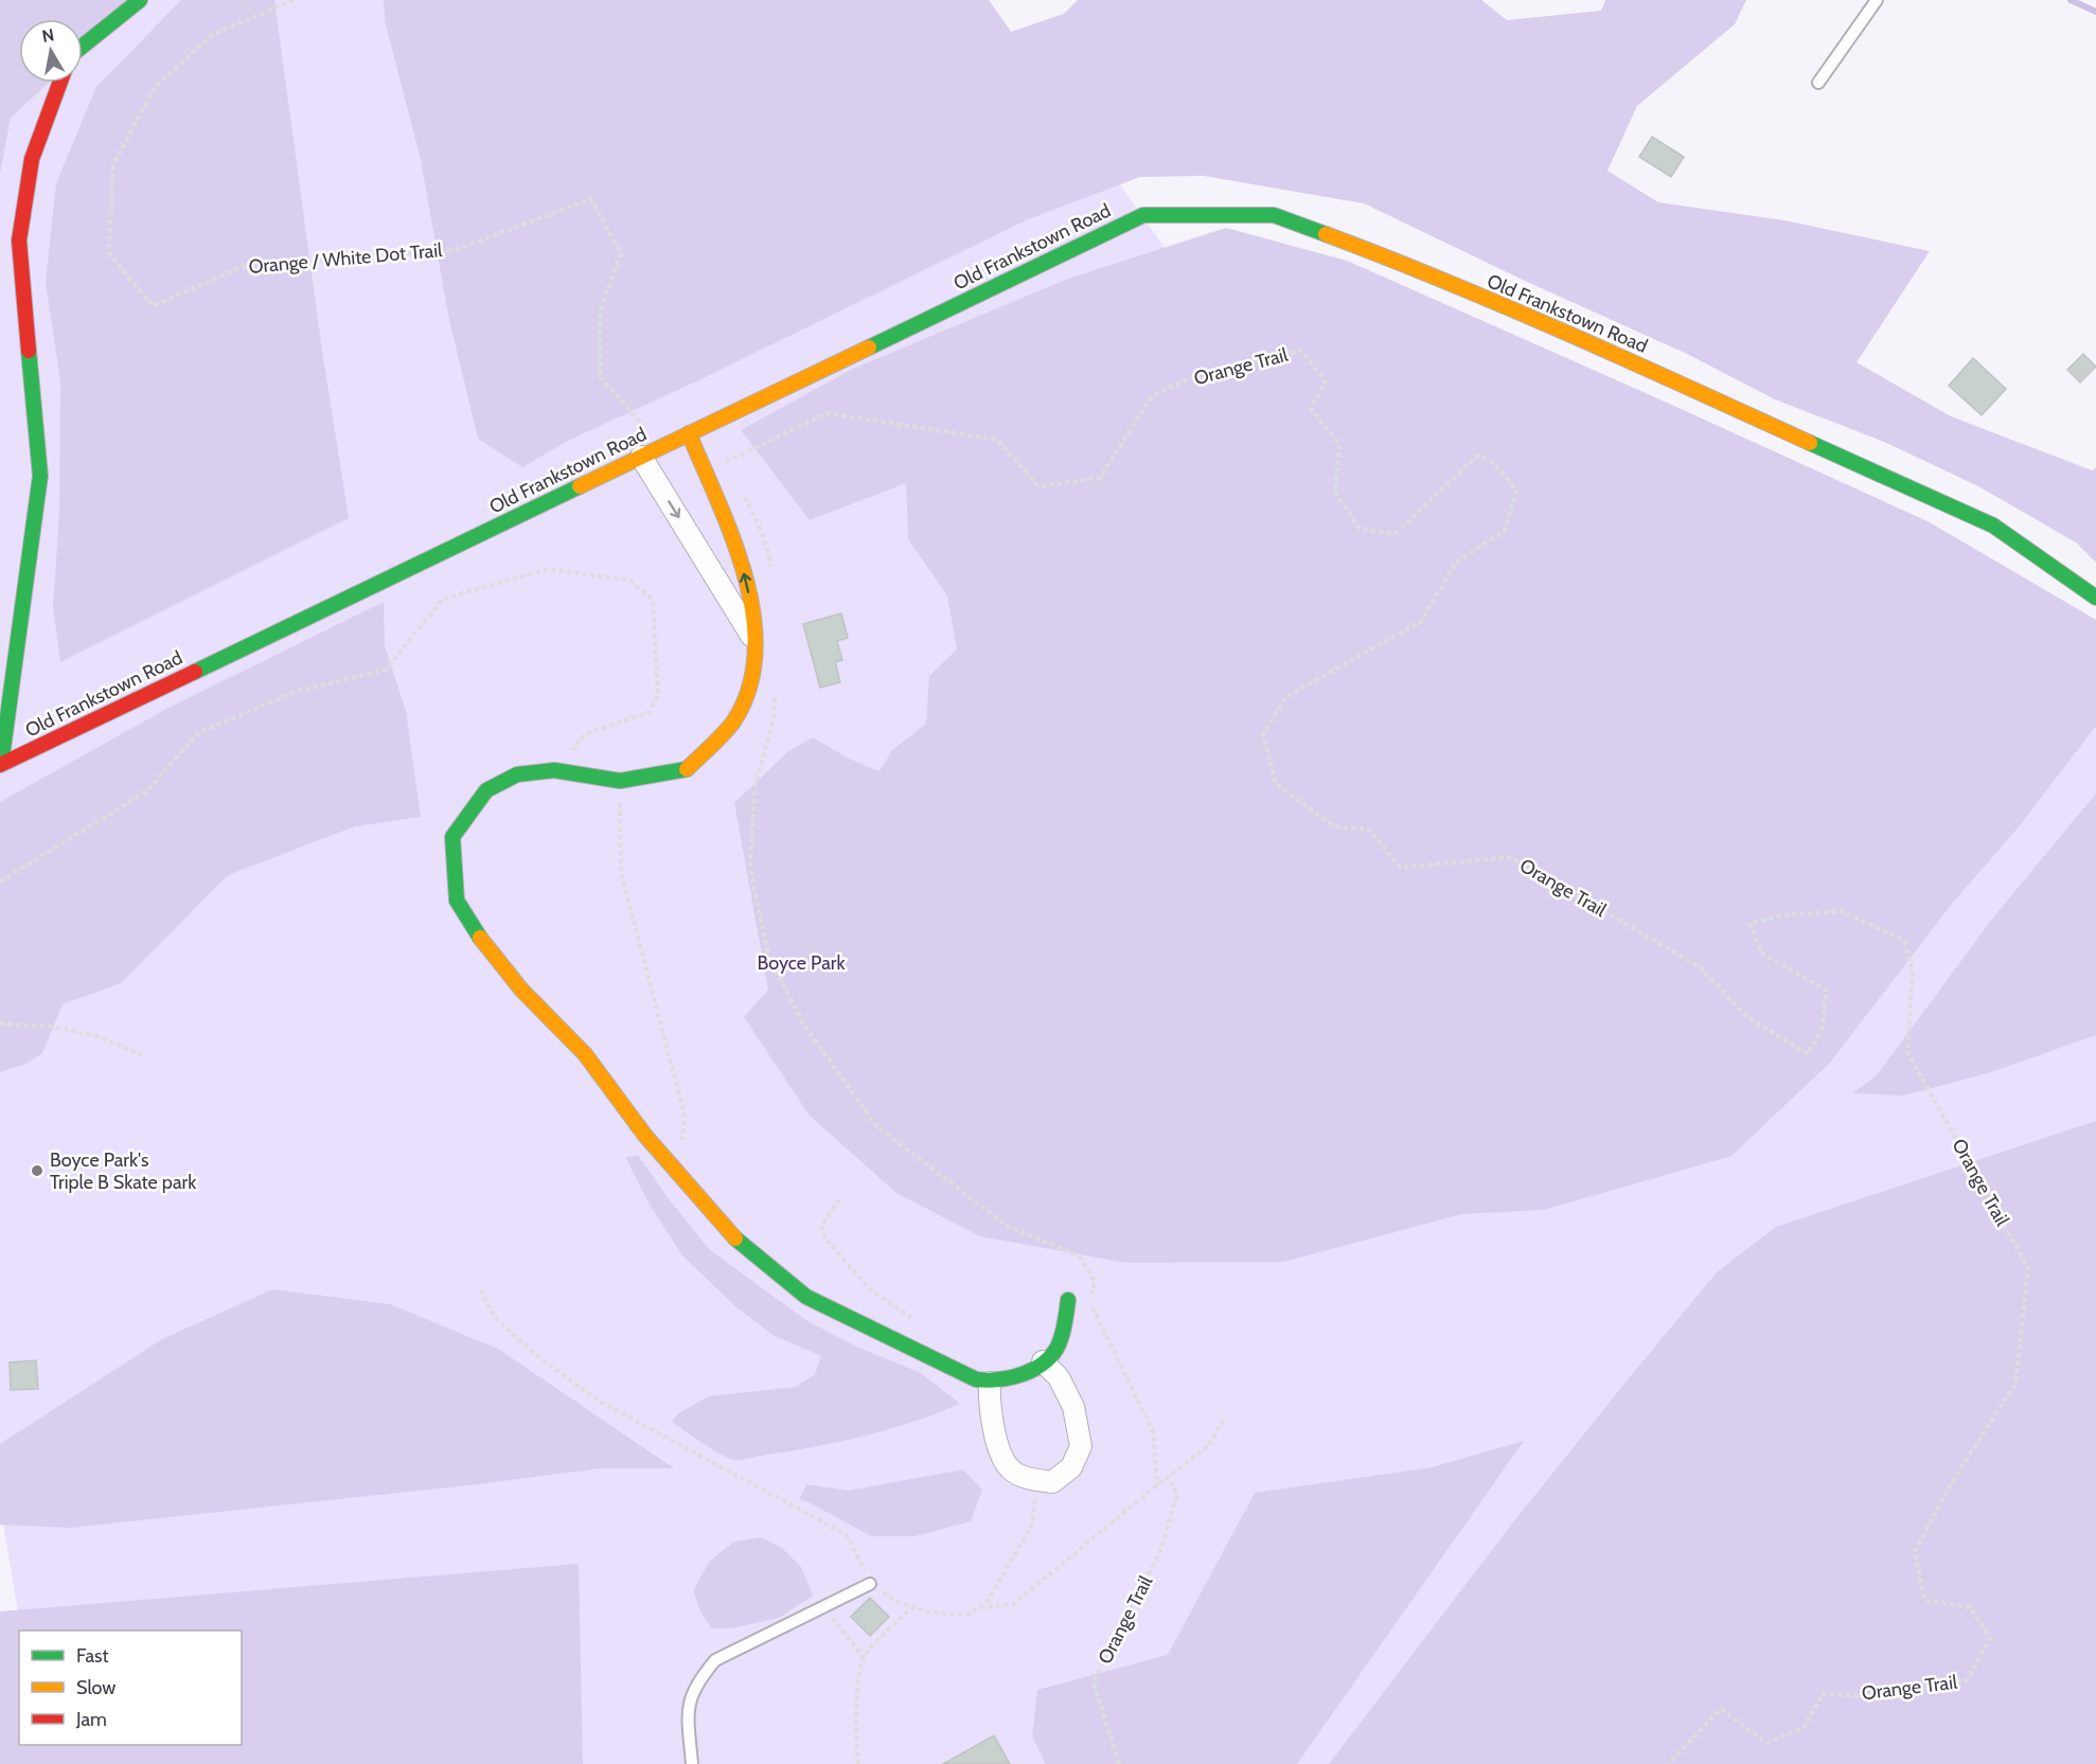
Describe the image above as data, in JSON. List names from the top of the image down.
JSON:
{
  "streets": {
    "street": ["Old Frankstown Road"],
    "path": ["Orange / White Dot Trail", "Orange Trail"]
  },
  "crossings": [
    ["Old Frankstown Road", "Orange / White Dot Trail"]
  ],
  "parks": ["Boyce Park"],
  "places": ["Boyce Park's Triple B Skate park"],
  "legend": ["Fast", "Slow", "Jam"],
  "north": "top"
}
